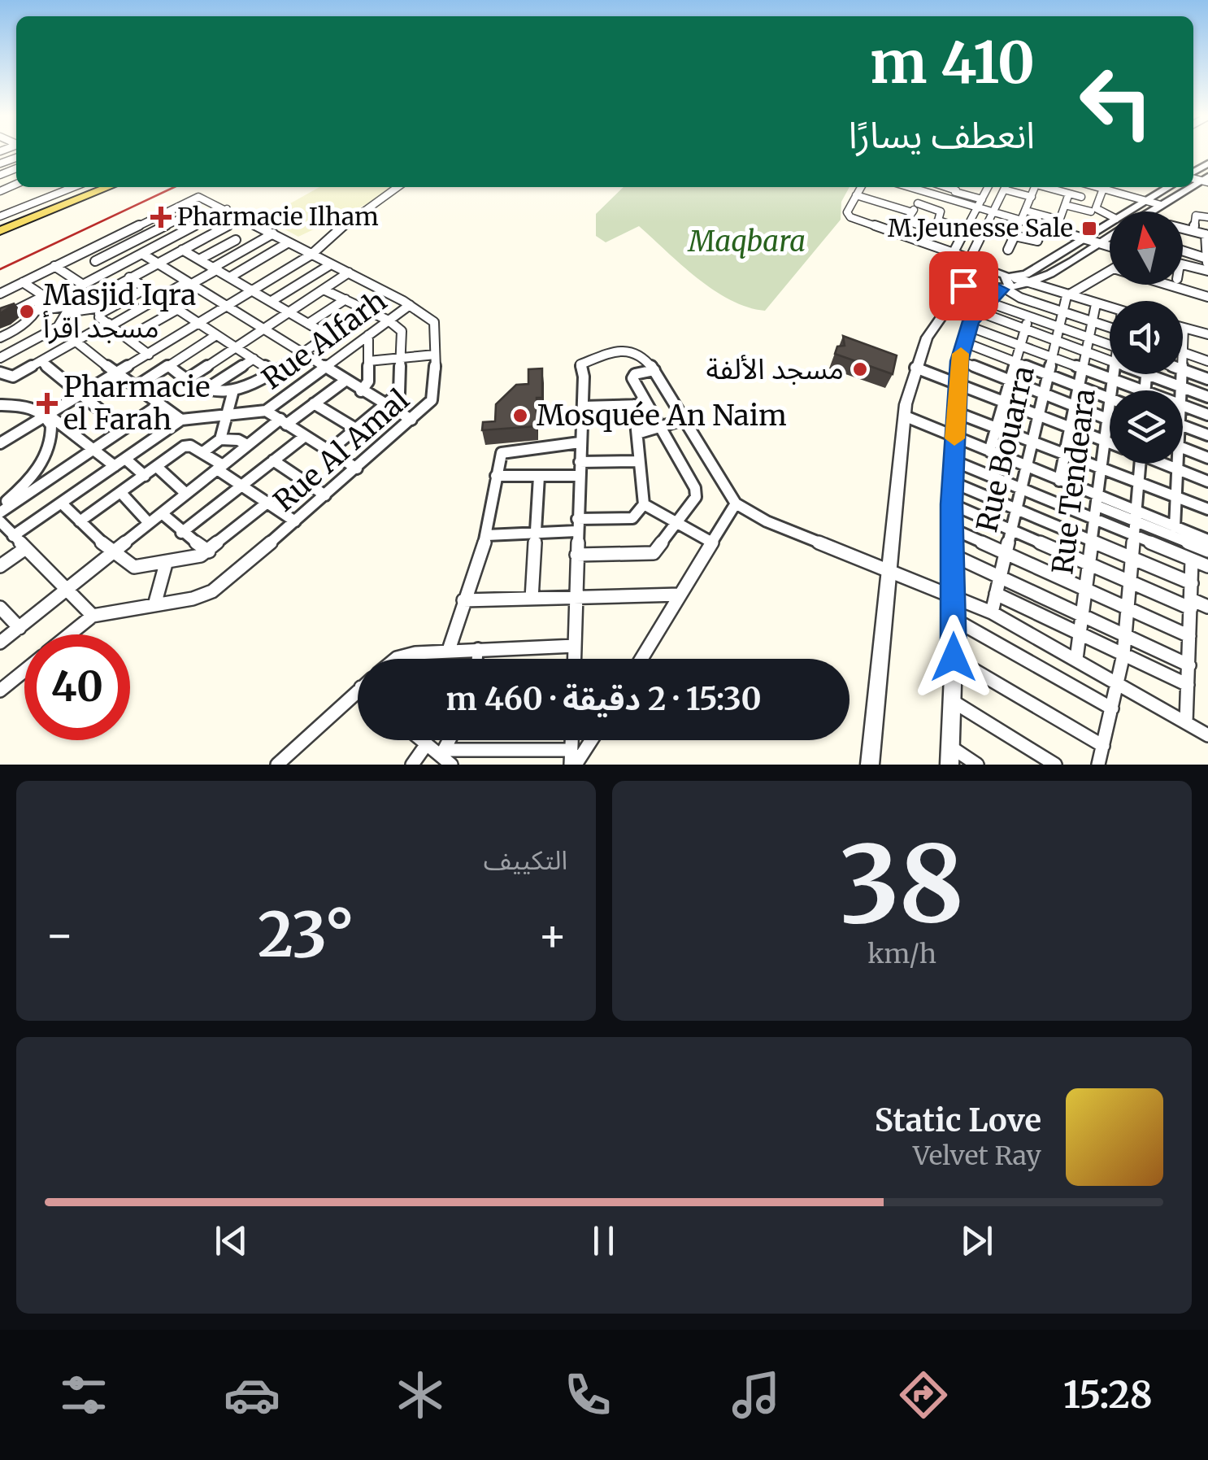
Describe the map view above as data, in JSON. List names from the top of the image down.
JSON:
{
  "streets": {
    "street": [
      "Rue Alfarh",
      "Rue Bouarra",
      "Rue Al Amal",
      "Rue Tendeara"
    ]
  },
  "crossings": [
    ["Rue Alfarh", "Rue Al Amal"]
  ],
  "parks": ["Maqbara"],
  "places": {
    "health": ["Pharmacie Ilham", "Pharmacie el Farah"],
    "transit": ["M.Jeunesse Sale"],
    "other": ["Masjid Iqra مسجد اقرأ", "مسجد الألفة", "Mosquée An Naim"]
  },
  "north": "top",
  "page": {
    "turn": ["410 m", "انعطف يسارًا"],
    "limit": "40",
    "trip": "15:30 · 2 دقيقة · 460 m",
    "tile": [
      ["38", "km/h"],
      "التكييف"
    ],
    "heat": ["−", "23°", "+"],
    "song": ["Static Love", "Velvet Ray"],
    "tabs": "15:28"
  }
}
